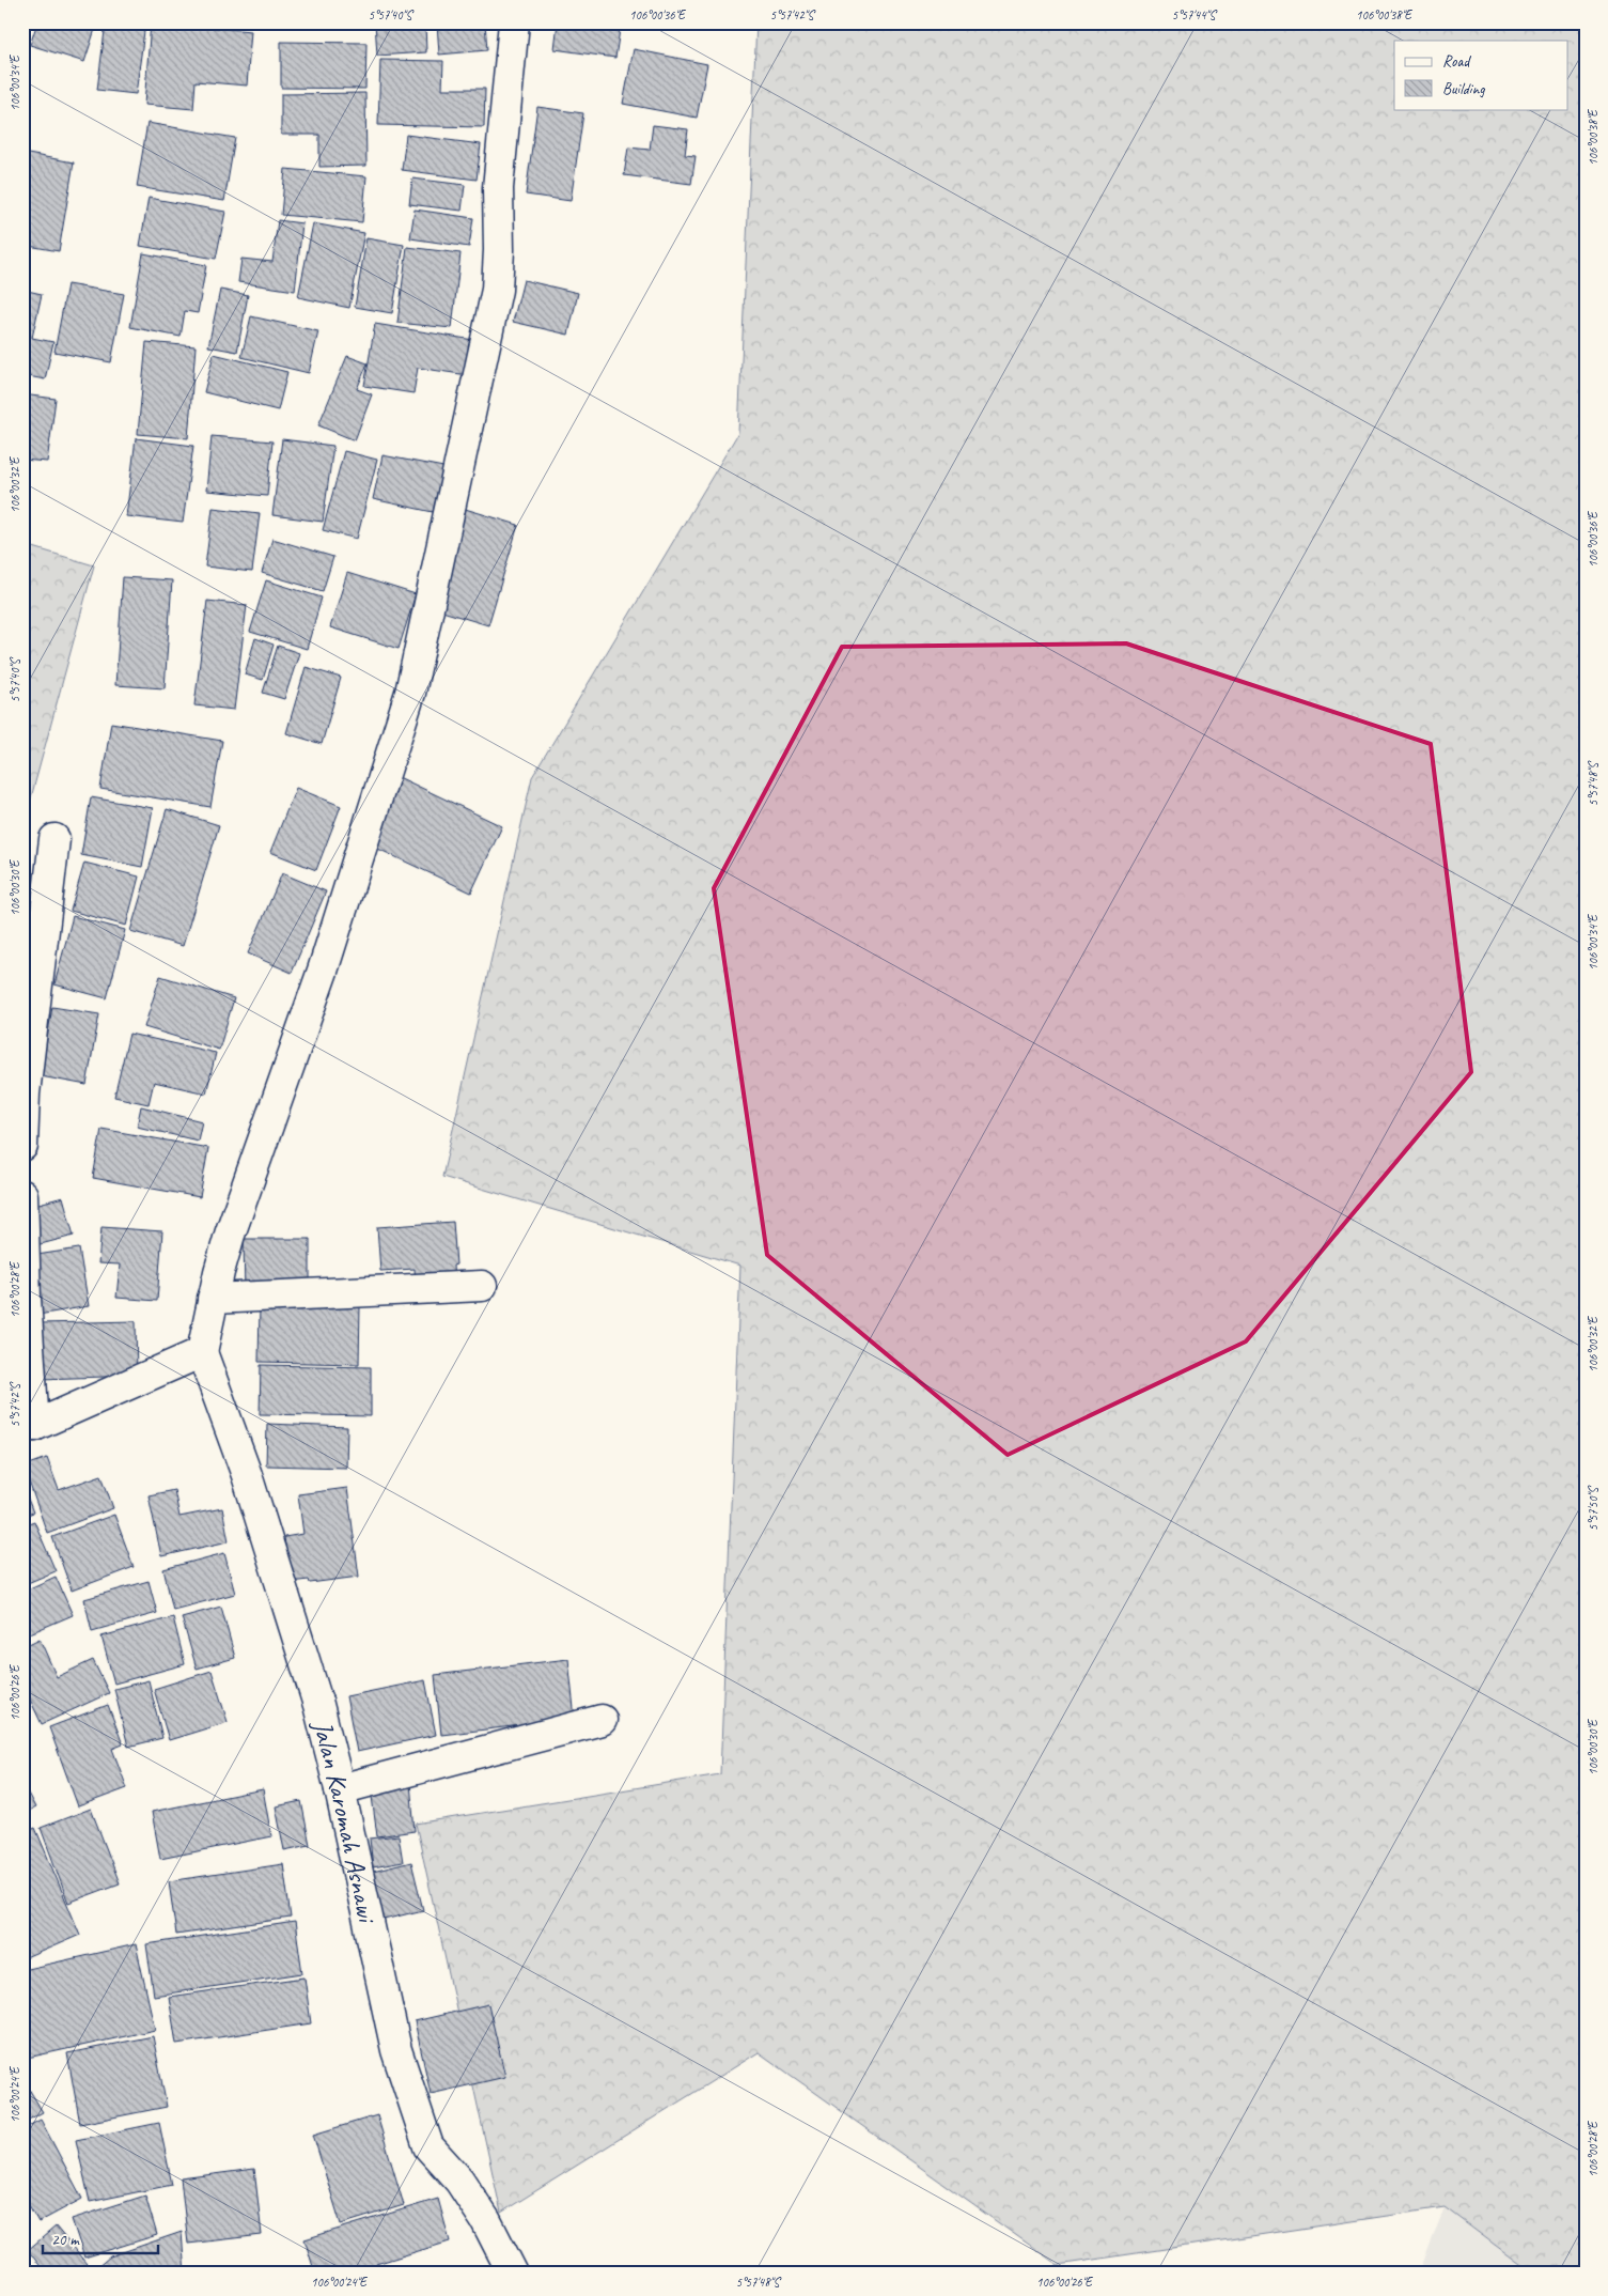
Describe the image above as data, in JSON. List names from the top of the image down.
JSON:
{
  "streets": {
    "street": ["Jalan Karomah Asnawi"]
  },
  "legend": ["Road", "Building"],
  "scale_bar": "20 m",
  "coordinates": [
    "5°57'40\"S",
    "106°00'36\"E",
    "5°57'42\"S",
    "5°57'44\"S",
    "106°00'38\"E",
    "106°00'34\"E",
    "106°00'32\"E",
    "5°57'48\"S",
    "106°00'30\"E",
    "106°00'28\"E",
    "5°57'50\"S",
    "106°00'26\"E",
    "106°00'24\"E"
  ]
}
